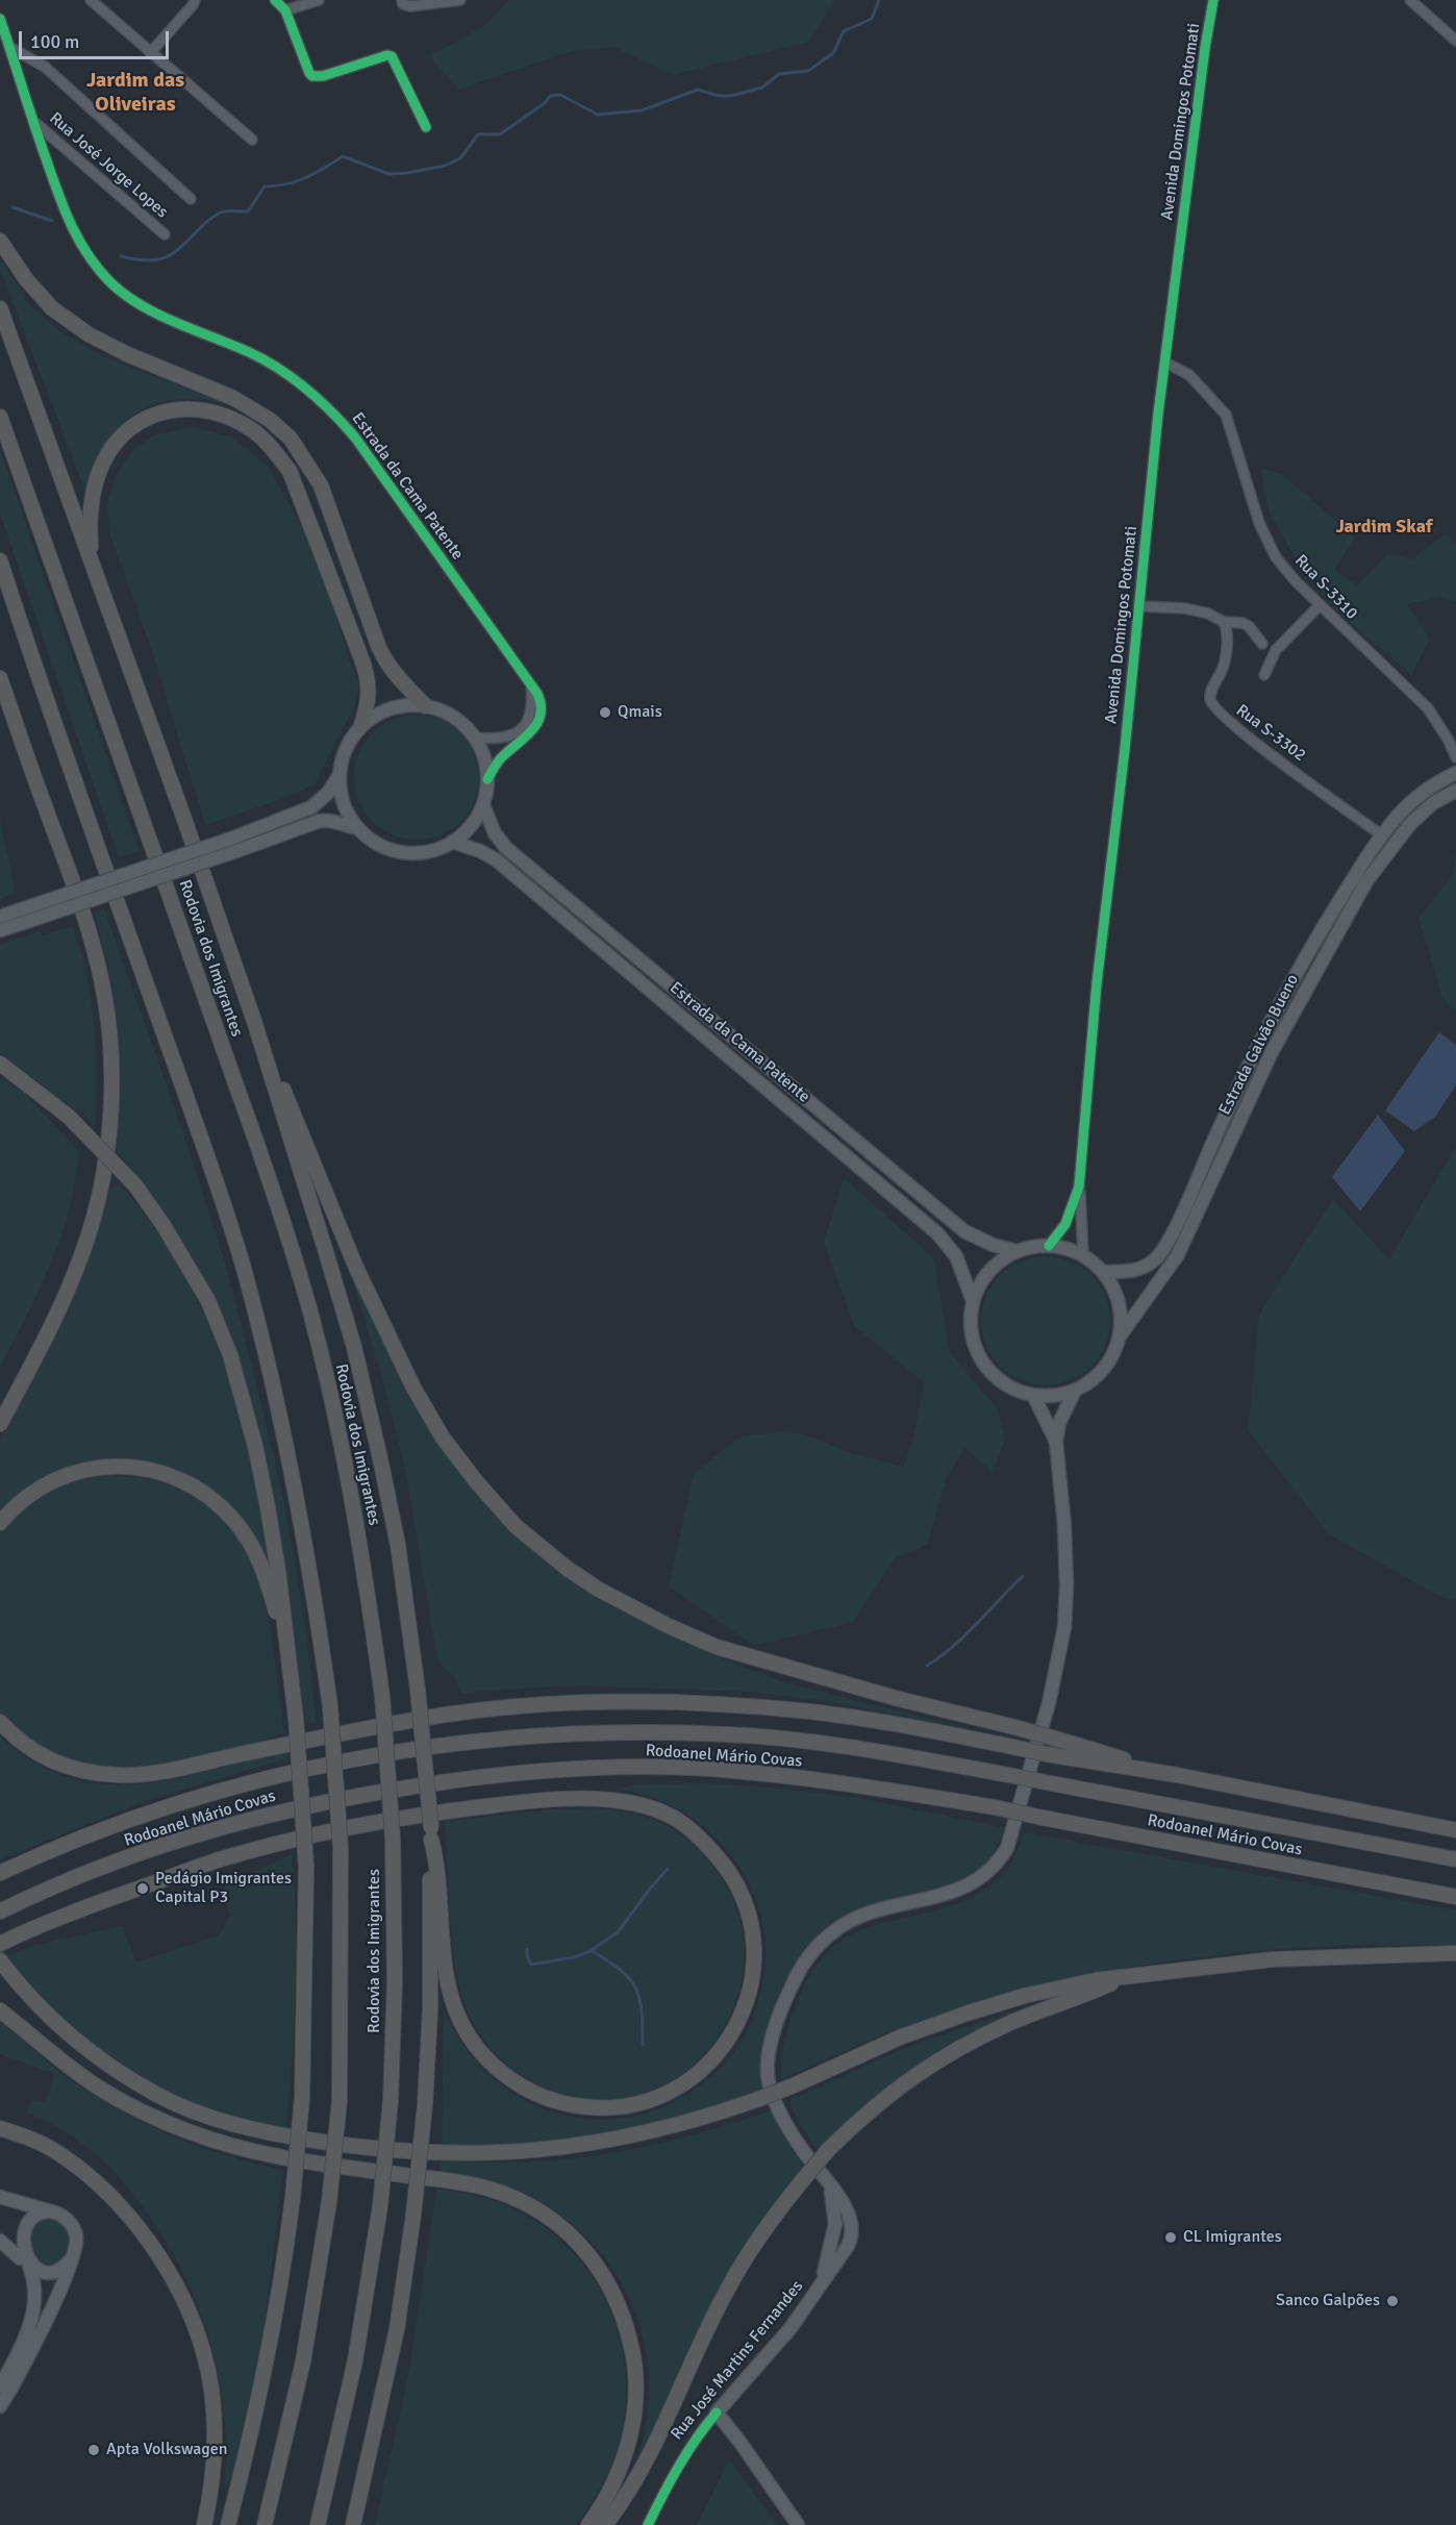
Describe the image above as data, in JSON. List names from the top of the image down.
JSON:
{
  "streets": {
    "highway": ["Rodovia dos Imigrantes", "Rodoanel Mário Covas"],
    "main road": ["Estrada da Cama Patente", "Estrada Galvão Bueno", "Rua José Martins Fernandes"],
    "street": [
      "Avenida Domingos Potomati",
      "Rua José Jorge Lopes",
      "Rua S-3310",
      "Rua S-3302"
    ]
  },
  "crossings": [
    ["Avenida Domingos Potomati", "Estrada da Cama Patente"],
    ["Avenida Domingos Potomati", "Rua S-3310"],
    ["Avenida Domingos Potomati", "Estrada Galvão Bueno"],
    ["Avenida Domingos Potomati", "Rua José Martins Fernandes"],
    ["Rua José Jorge Lopes", "Estrada da Cama Patente"],
    ["Estrada da Cama Patente", "Estrada Galvão Bueno"],
    ["Estrada da Cama Patente", "Rua José Martins Fernandes"],
    ["Rua S-3302", "Estrada Galvão Bueno"],
    ["Estrada Galvão Bueno", "Rua José Martins Fernandes"]
  ],
  "districts": ["Jardim das Oliveiras", "Jardim Skaf"],
  "places": [
    "Qmais",
    "Pedágio Imigrantes Capital P3",
    "CL Imigrantes",
    "Sanco Galpões",
    "Apta Volkswagen"
  ],
  "scale_bar": "100 m"
}
